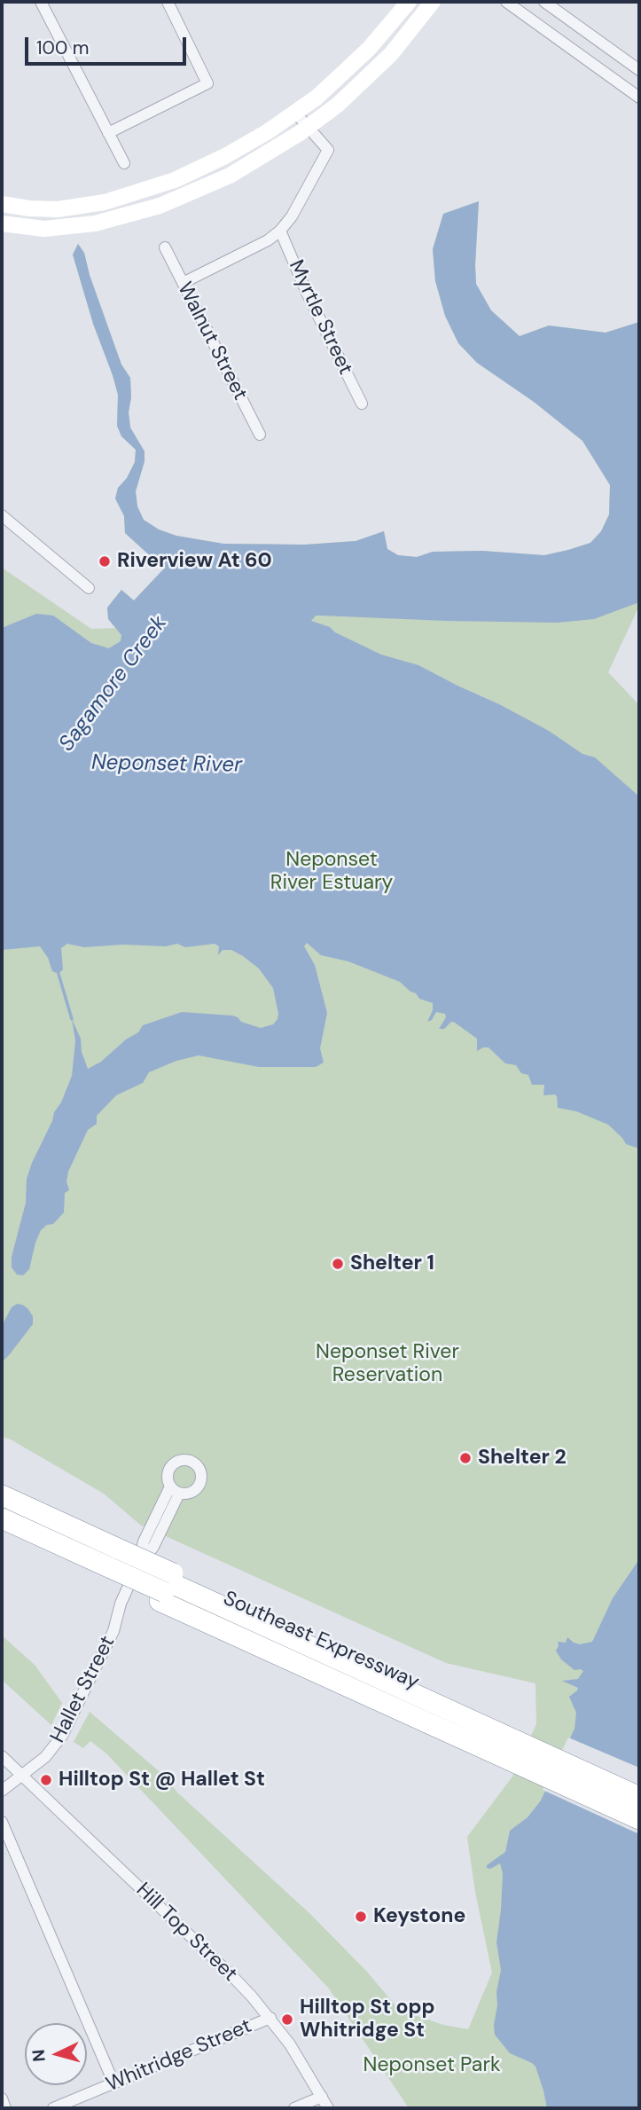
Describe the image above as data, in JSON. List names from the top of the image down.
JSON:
{
  "streets": {
    "highway": ["Southeast Expressway"],
    "street": [
      "Myrtle Street",
      "Walnut Street",
      "Hallet Street",
      "Hill Top Street",
      "Whitridge Street"
    ]
  },
  "crossings": [
    ["Hallet Street", "Hill Top Street"],
    ["Hill Top Street", "Whitridge Street"]
  ],
  "water": ["Sagamore Creek", "Neponset River"],
  "parks": ["Neponset River Estuary", "Neponset River Reservation", "Neponset Park"],
  "places": [
    "Riverview At 60",
    "Shelter 1",
    "Shelter 2",
    "Hilltop St @ Hallet St",
    "Keystone",
    "Hilltop St opp Whitridge St"
  ],
  "scale_bar": "100 m",
  "north": "left"
}
